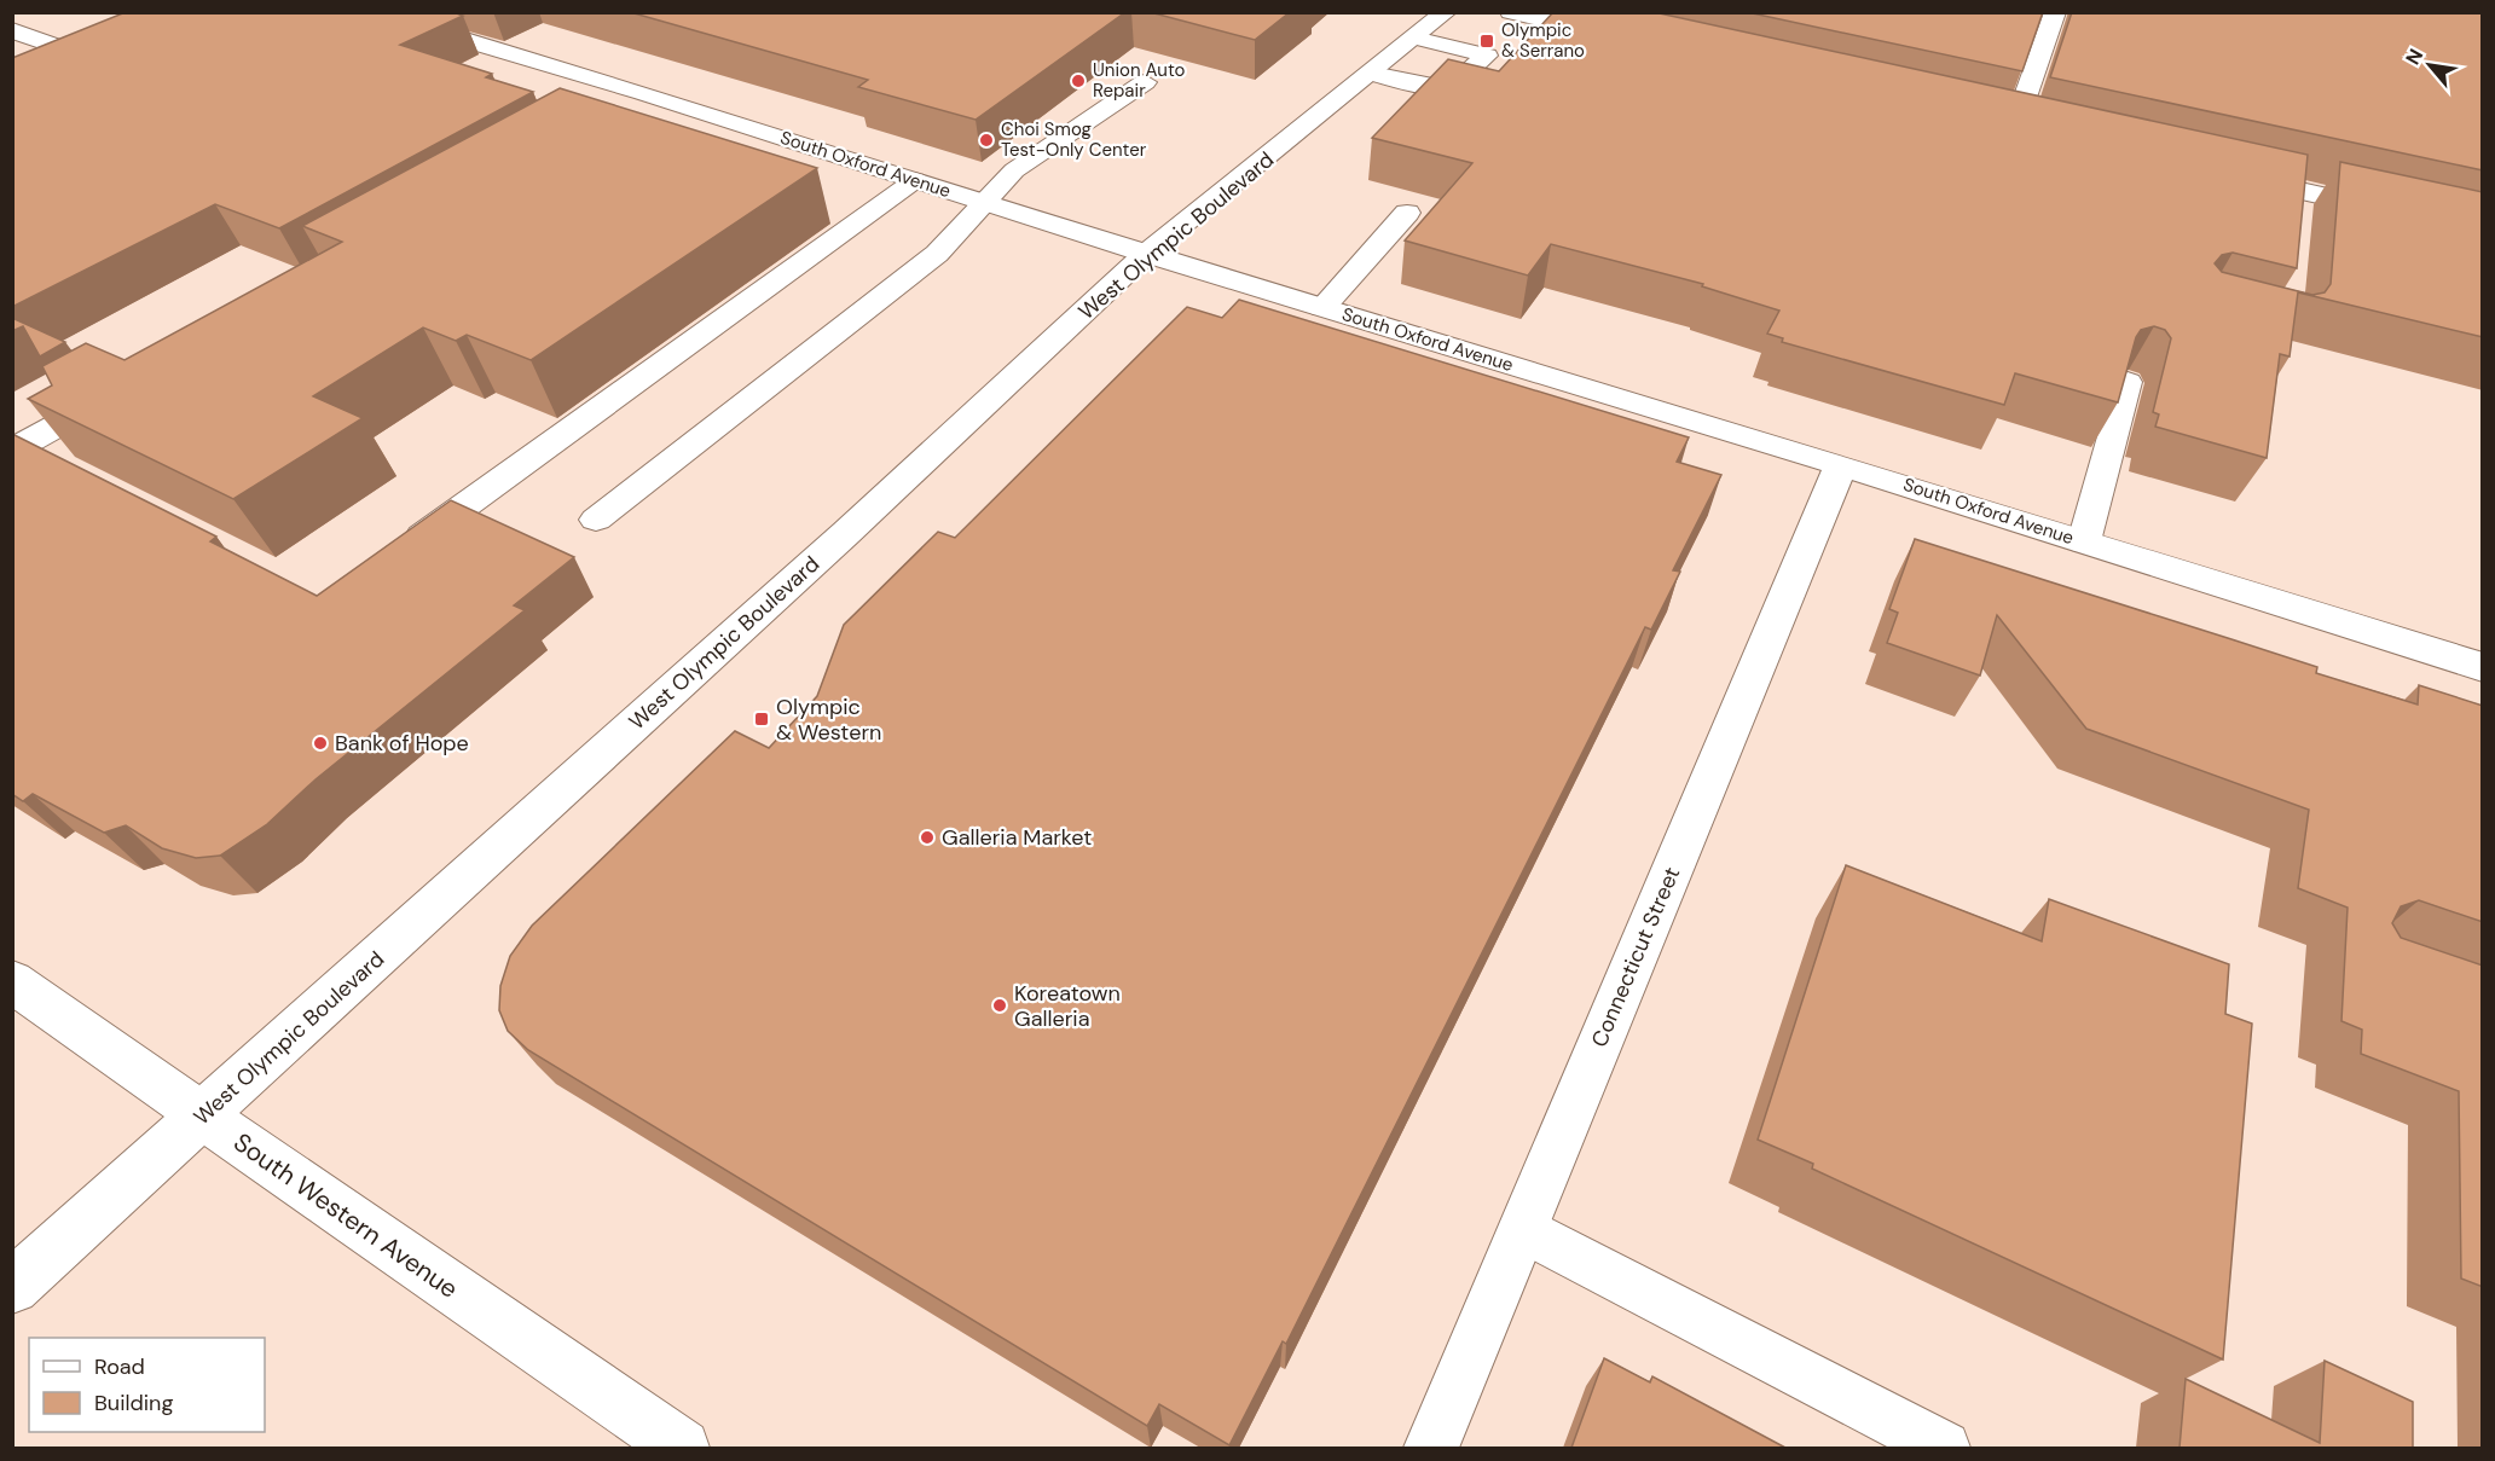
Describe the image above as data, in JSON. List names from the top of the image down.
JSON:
{
  "streets": {
    "street": [
      "South Oxford Avenue",
      "West Olympic Boulevard",
      "Connecticut Street",
      "South Western Avenue"
    ]
  },
  "crossings": [
    ["South Oxford Avenue", "West Olympic Boulevard"],
    ["South Oxford Avenue", "Connecticut Street"],
    ["West Olympic Boulevard", "South Western Avenue"]
  ],
  "places": {
    "transit": ["Olympic & Serrano", "Olympic & Western"],
    "other": [
      "Union Auto Repair",
      "Choi Smog Test-Only Center",
      "Bank of Hope",
      "Galleria Market",
      "Koreatown Galleria"
    ]
  },
  "legend": ["Road", "Building"],
  "north": "top left"
}
